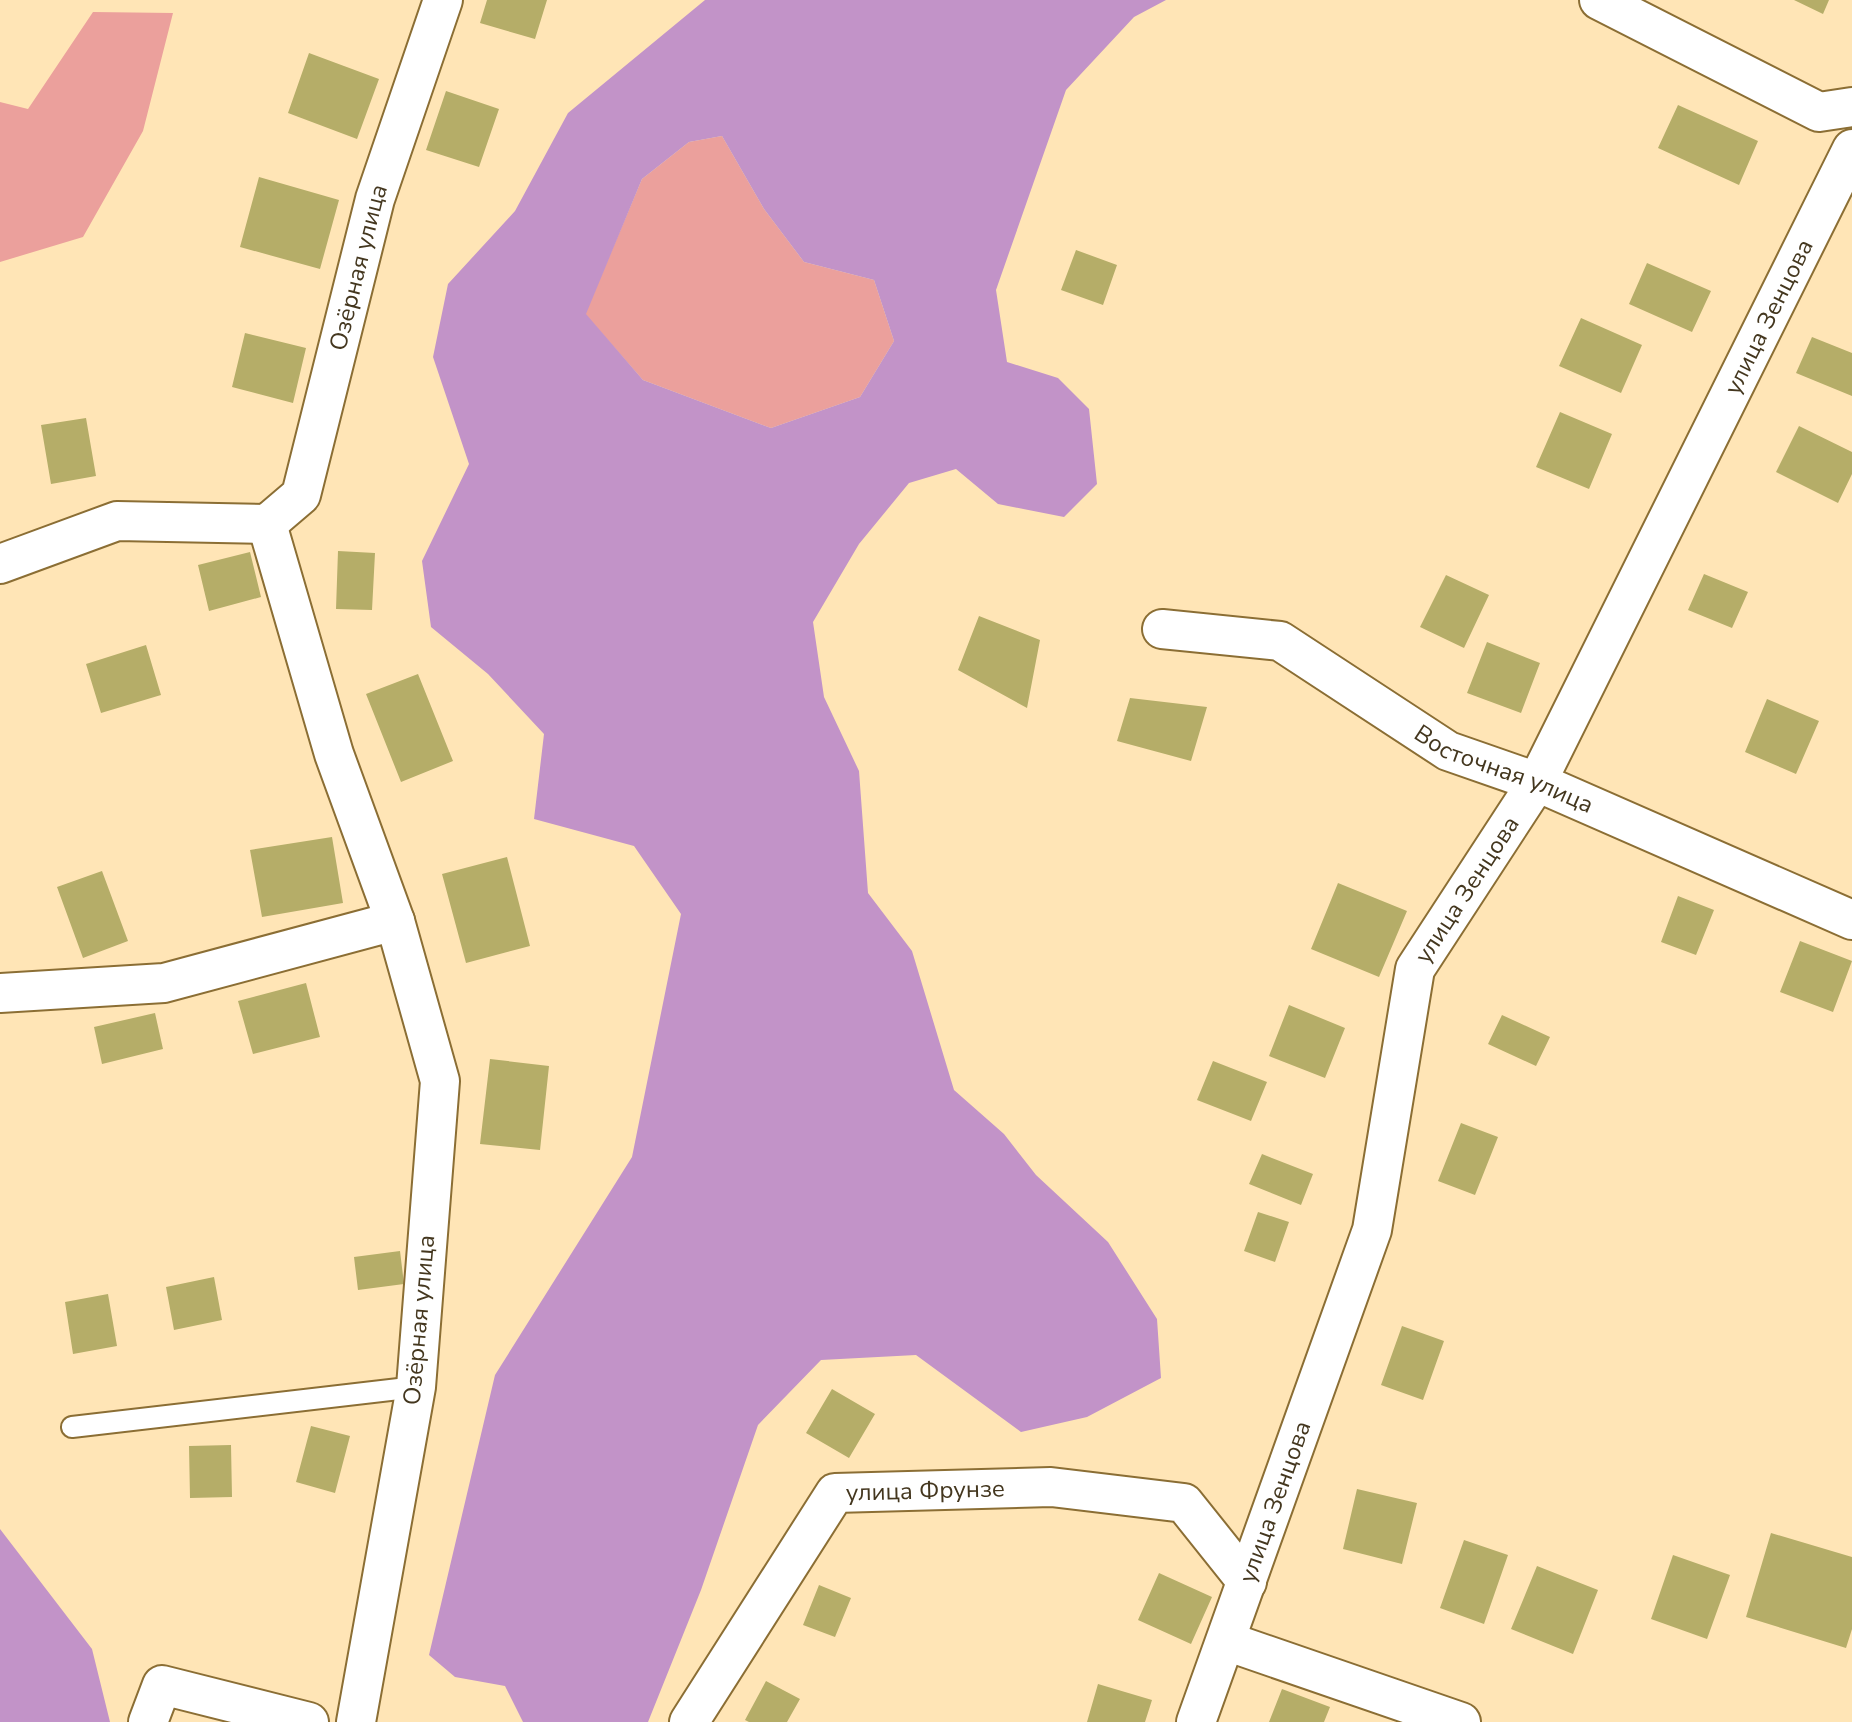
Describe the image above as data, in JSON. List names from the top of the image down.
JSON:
{
  "streets": {
    "street": [
      "Озёрная улица",
      "улица Зенцова",
      "Восточная улица",
      "улица Фрунзе"
    ]
  },
  "crossings": [
    ["улица Зенцова", "Восточная улица"],
    ["улица Зенцова", "улица Фрунзе"]
  ]
}
